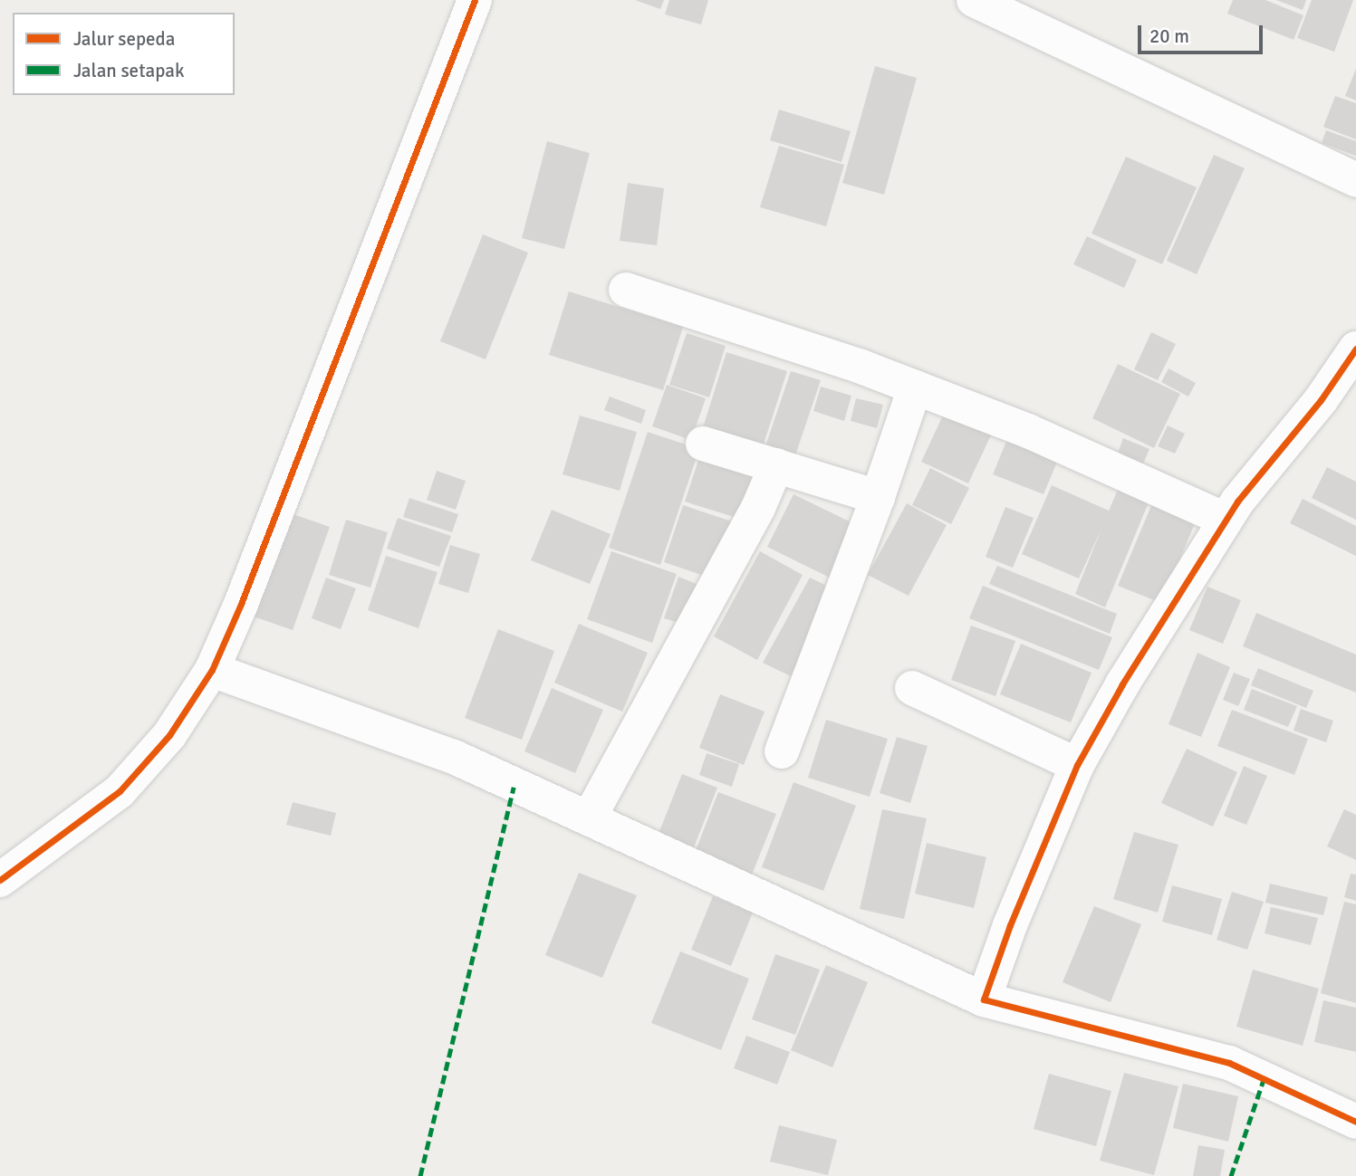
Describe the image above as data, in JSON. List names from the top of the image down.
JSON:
{
  "legend": ["Jalur sepeda", "Jalan setapak"],
  "scale_bar": "20 m"
}
